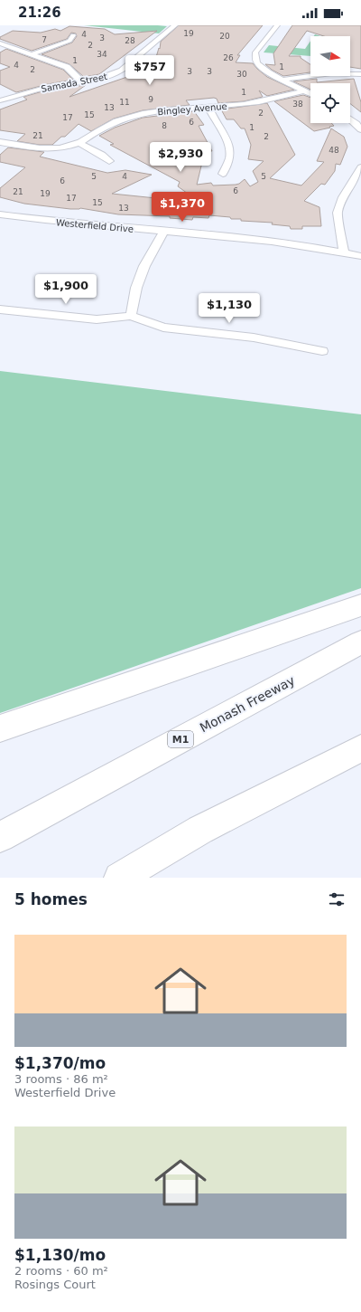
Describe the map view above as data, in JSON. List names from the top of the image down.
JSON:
{
  "streets": {
    "highway": ["Monash Freeway", "M1"],
    "street": ["Samada Street", "Bingley Avenue", "Westerfield Drive"]
  },
  "house_numbers": [
    "19",
    "4",
    "20",
    "3",
    "7",
    "28",
    "2",
    "34",
    "26",
    "1",
    "4",
    "1",
    "2",
    "3",
    "3",
    "30",
    "1",
    "9",
    "11",
    "38",
    "13",
    "2",
    "15",
    "17",
    "6",
    "8",
    "1",
    "21",
    "2",
    "48",
    "5",
    "4",
    "5",
    "6",
    "6",
    "21",
    "19",
    "17",
    "15",
    "13"
  ],
  "north": "right",
  "page": {
    "status": "21:26",
    "price": [
      "$757",
      "$2,930",
      "$1,370",
      "$1,900",
      "$1,130"
    ],
    "heading": "5 homes",
    "list": [
      {
        "name": "$1,370/mo",
        "note": "3 rooms · 86 m² · Westerfield Drive"
      },
      {
        "name": "$1,130/mo",
        "note": "2 rooms · 60 m² · Rosings Court"
      }
    ]
  }
}
